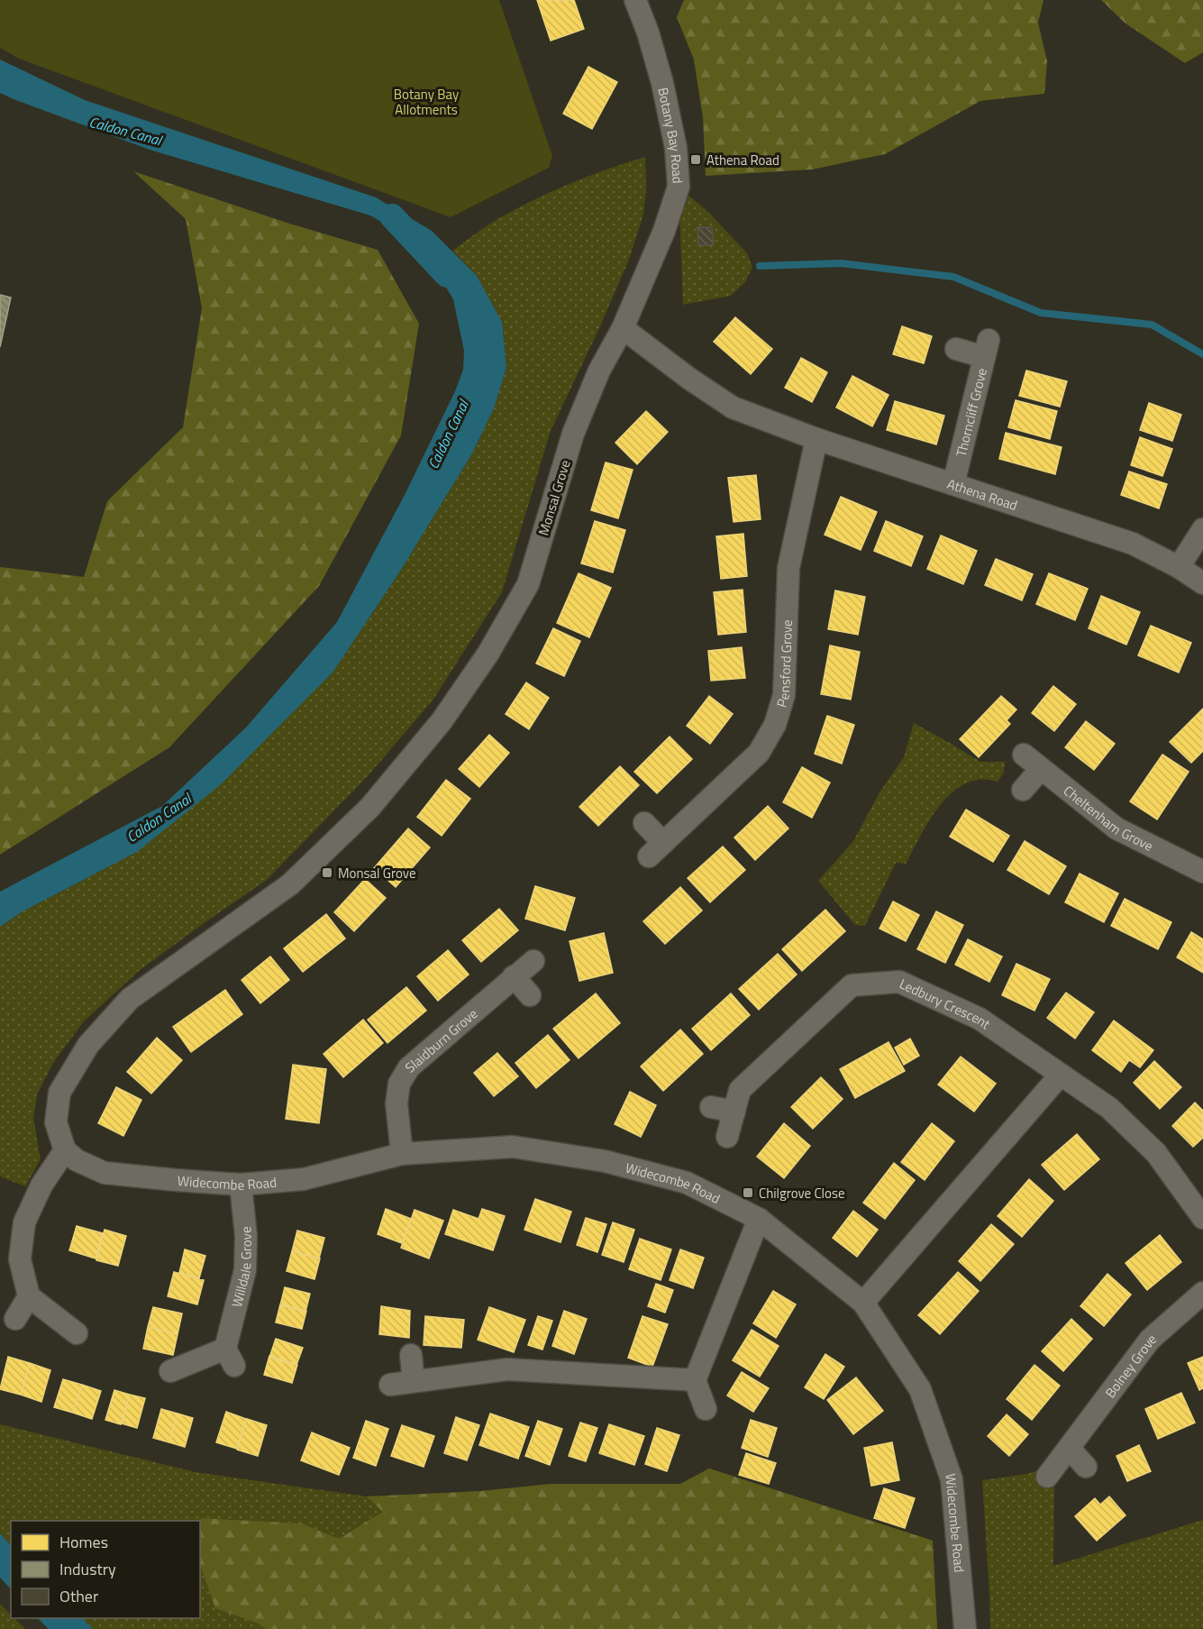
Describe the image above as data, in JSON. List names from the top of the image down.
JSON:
{
  "streets": {
    "street": [
      "Botany Bay Road",
      "Thorncliff Grove",
      "Athena Road",
      "Monsal Grove",
      "Pensford Grove",
      "Cheltenham Grove",
      "Ledbury Crescent",
      "Slaidburn Grove",
      "Widecombe Road",
      "Willdale Grove",
      "Bolney Grove"
    ]
  },
  "crossings": [
    ["Botany Bay Road", "Athena Road"],
    ["Botany Bay Road", "Monsal Grove"],
    ["Thorncliff Grove", "Athena Road"],
    ["Athena Road", "Monsal Grove"],
    ["Athena Road", "Pensford Grove"],
    ["Monsal Grove", "Widecombe Road"],
    ["Slaidburn Grove", "Widecombe Road"],
    ["Widecombe Road", "Willdale Grove"]
  ],
  "water": ["Caldon Canal"],
  "parks": ["Botany Bay Allotments"],
  "places": {
    "transit": ["Athena Road", "Monsal Grove", "Chilgrove Close"]
  },
  "legend": ["Homes", "Industry", "Other"]
}
